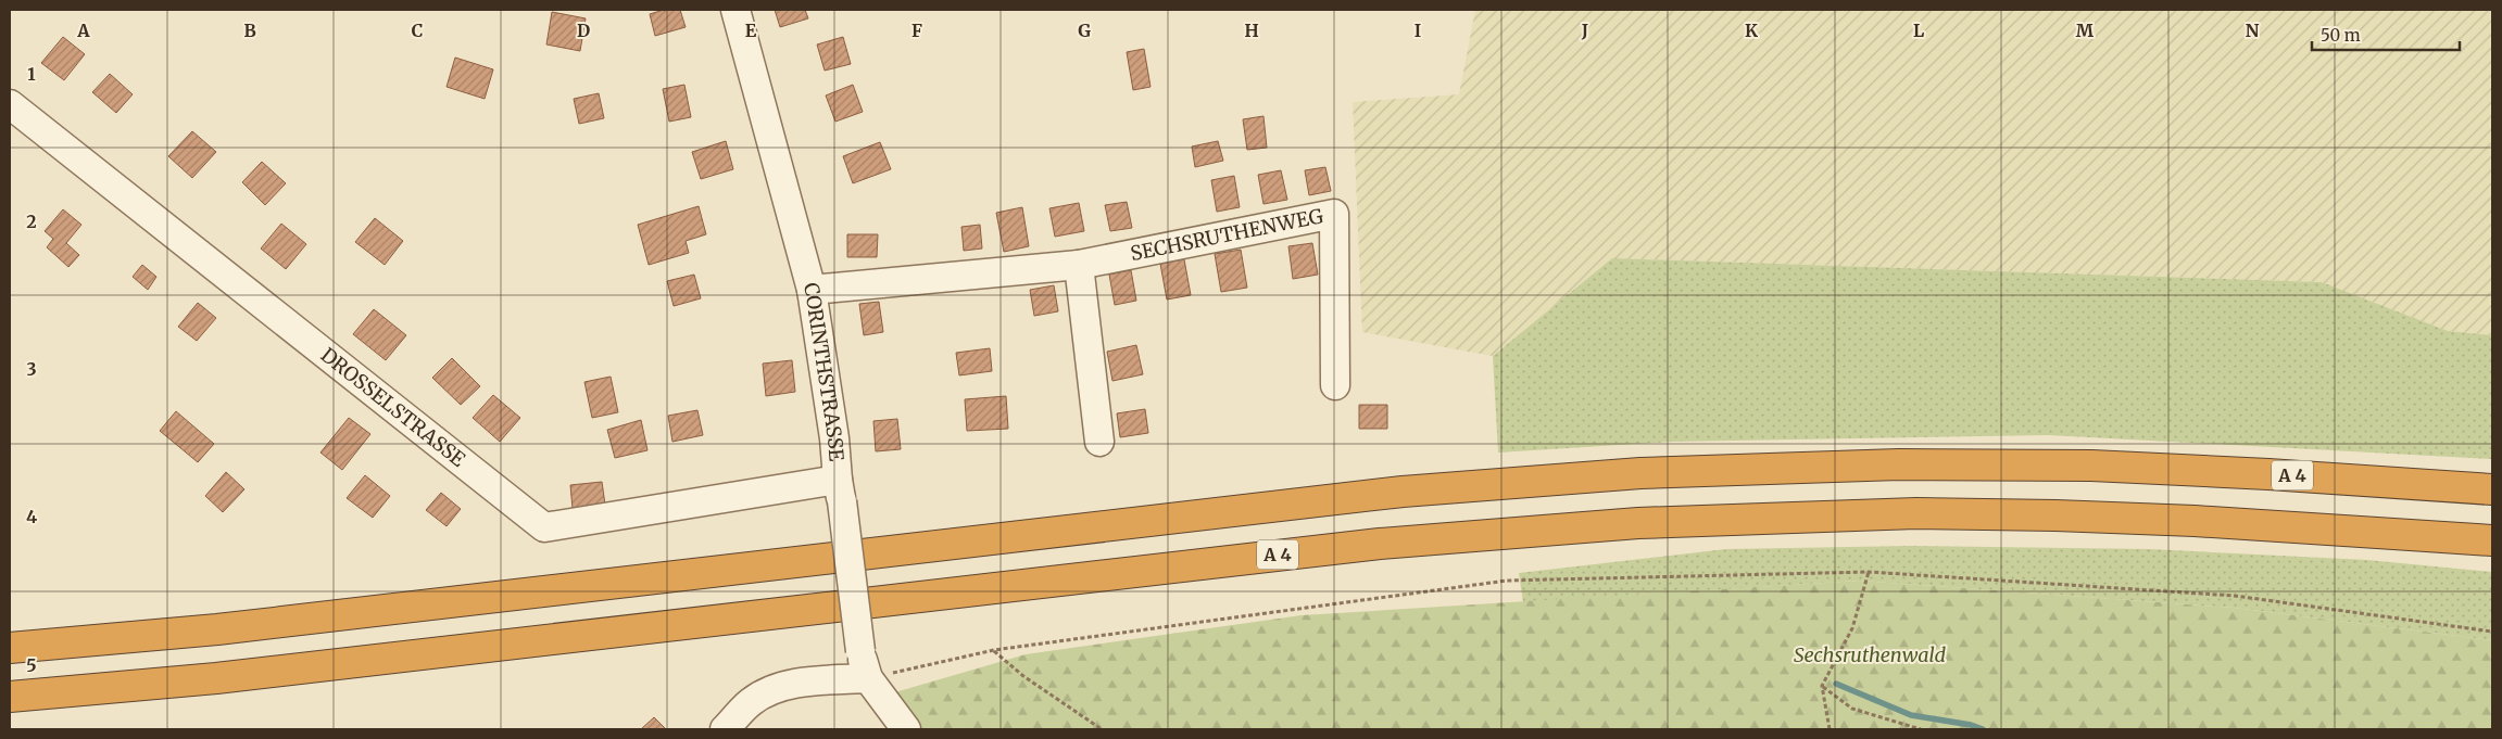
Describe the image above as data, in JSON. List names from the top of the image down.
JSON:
{
  "streets": {
    "highway": ["A 4"],
    "street": ["SECHSRUTHENWEG", "CORINTHSTRASSE", "DROSSELSTRASSE"]
  },
  "crossings": [
    ["SECHSRUTHENWEG", "CORINTHSTRASSE"],
    ["CORINTHSTRASSE", "DROSSELSTRASSE"]
  ],
  "parks": ["Sechsruthenwald"],
  "scale_bar": "50 m",
  "grid": {
    "columns": [
      "A",
      "B",
      "C",
      "D",
      "E",
      "F",
      "G",
      "H",
      "I",
      "J",
      "K",
      "L",
      "M",
      "N"
    ],
    "rows": [
      "1",
      "2",
      "3",
      "4",
      "5"
    ]
  }
}
